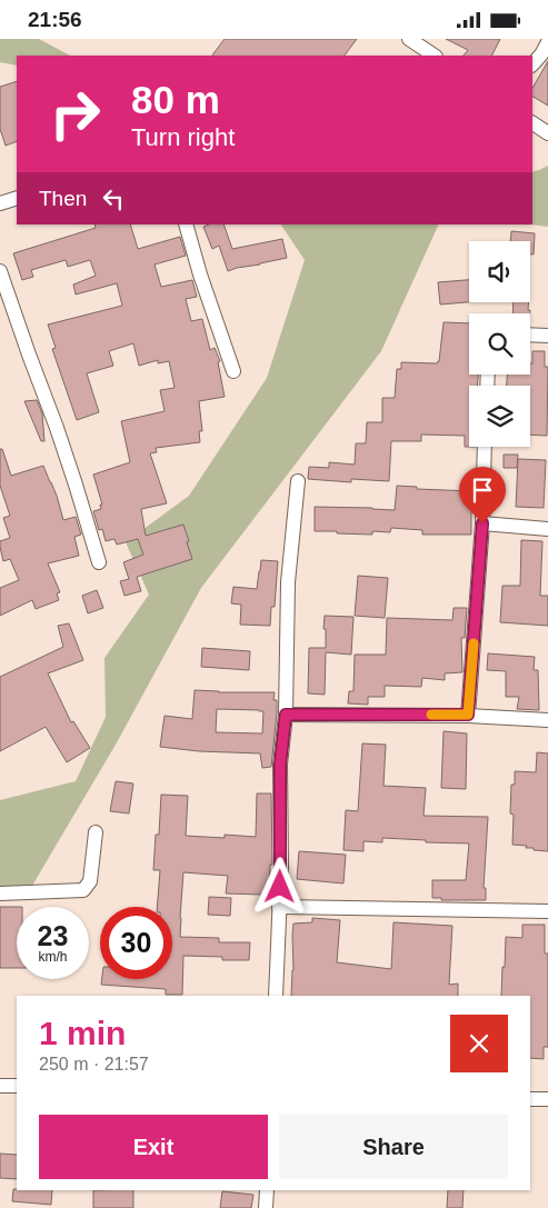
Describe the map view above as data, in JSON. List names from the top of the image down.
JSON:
{
  "page": {
    "status": "21:56",
    "turn": ["80 m", "Turn right"],
    "then": "Then",
    "speed": "23 km/h",
    "limit": "30",
    "heading": ["1 min", "250 m · 21:57"],
    "buttons": ["Exit", "Share"]
  }
}
